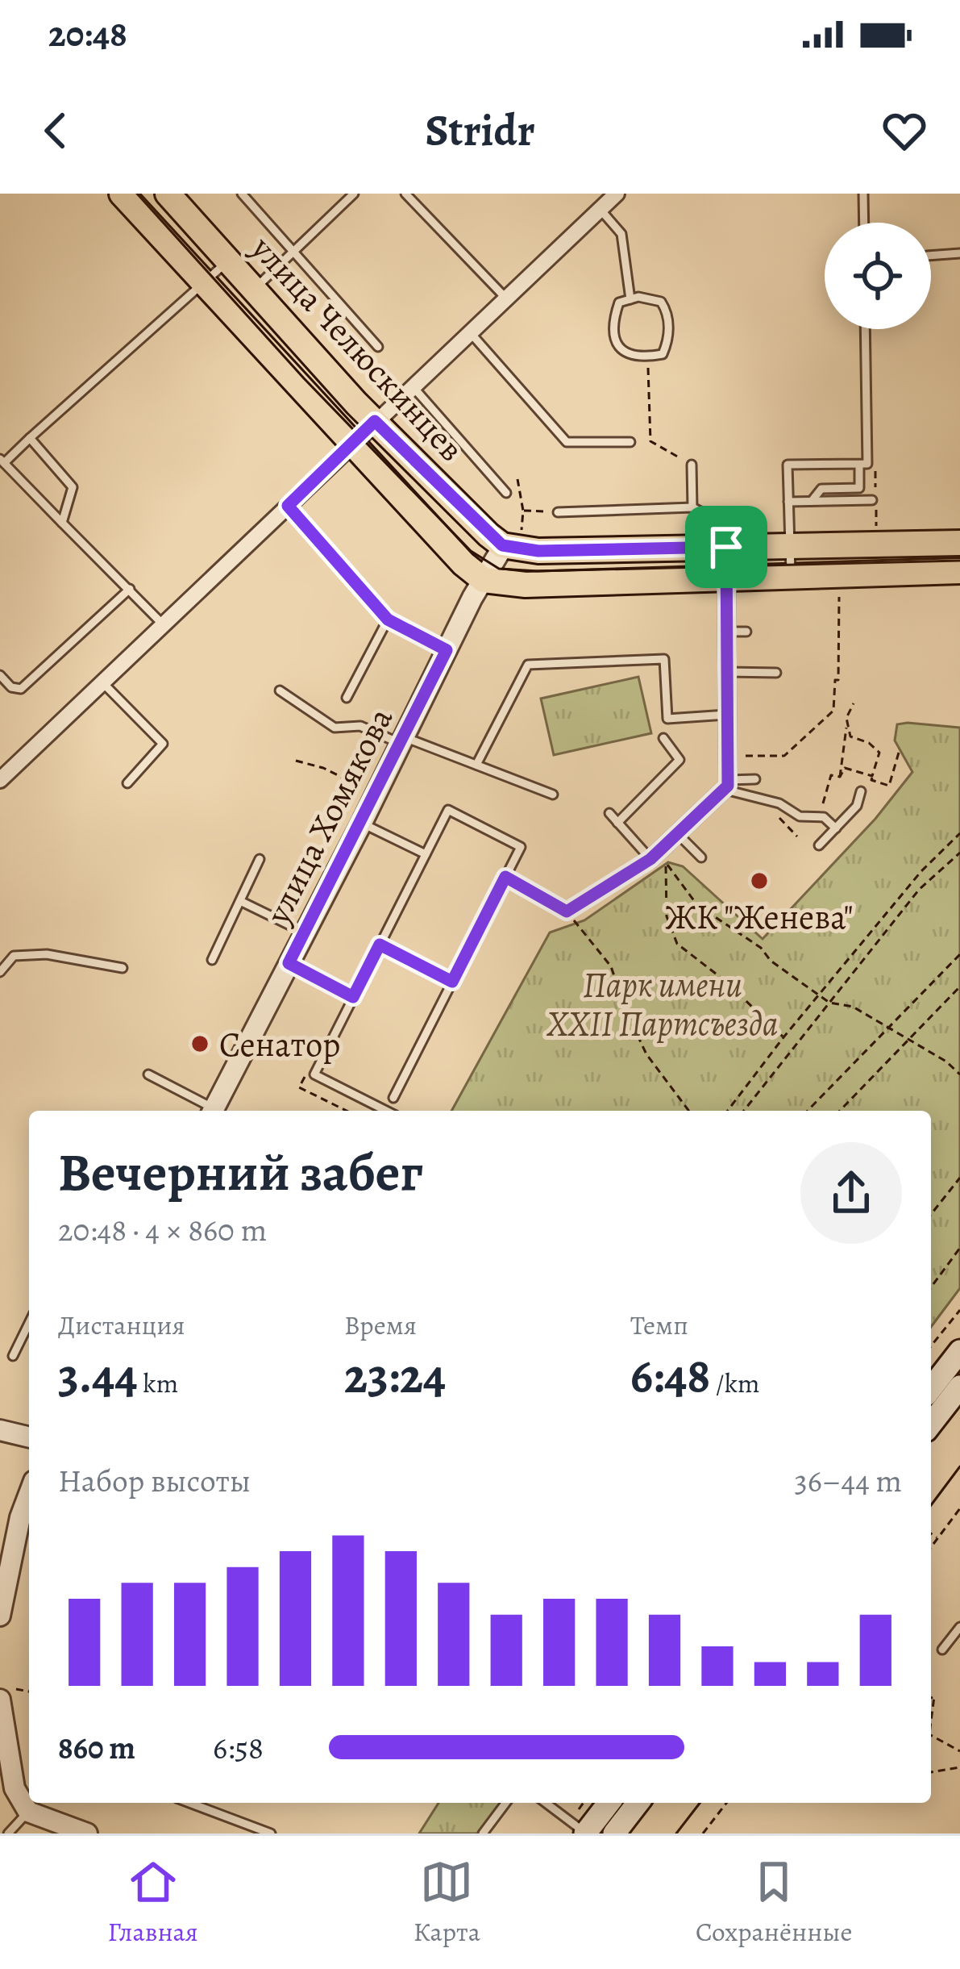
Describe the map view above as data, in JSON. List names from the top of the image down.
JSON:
{
  "streets": {
    "main road": ["улица Челюскинцев"],
    "street": ["улица Хомякова"]
  },
  "crossings": [
    ["улица Челюскинцев", "улица Хомякова"]
  ],
  "parks": ["Парк имени XXII Партсъезда"],
  "places": ["ЖК \"Женева\"", "Сенатор"],
  "page": {
    "status": "20:48",
    "header": "Stridr",
    "heading": ["Вечерний забег", "20:48 · 4 × 860 m"],
    "stats": [
      ["Дистанция", "3.44 km"],
      ["Время", "23:24"],
      ["Темп", "6:48 /km"]
    ],
    "chart": ["Набор высоты", "36–44 m"],
    "list": [
      {
        "name": "860 m",
        "note": "6:58"
      }
    ],
    "tabs": ["Главная", "Карта", "Сохранённые"]
  }
}
